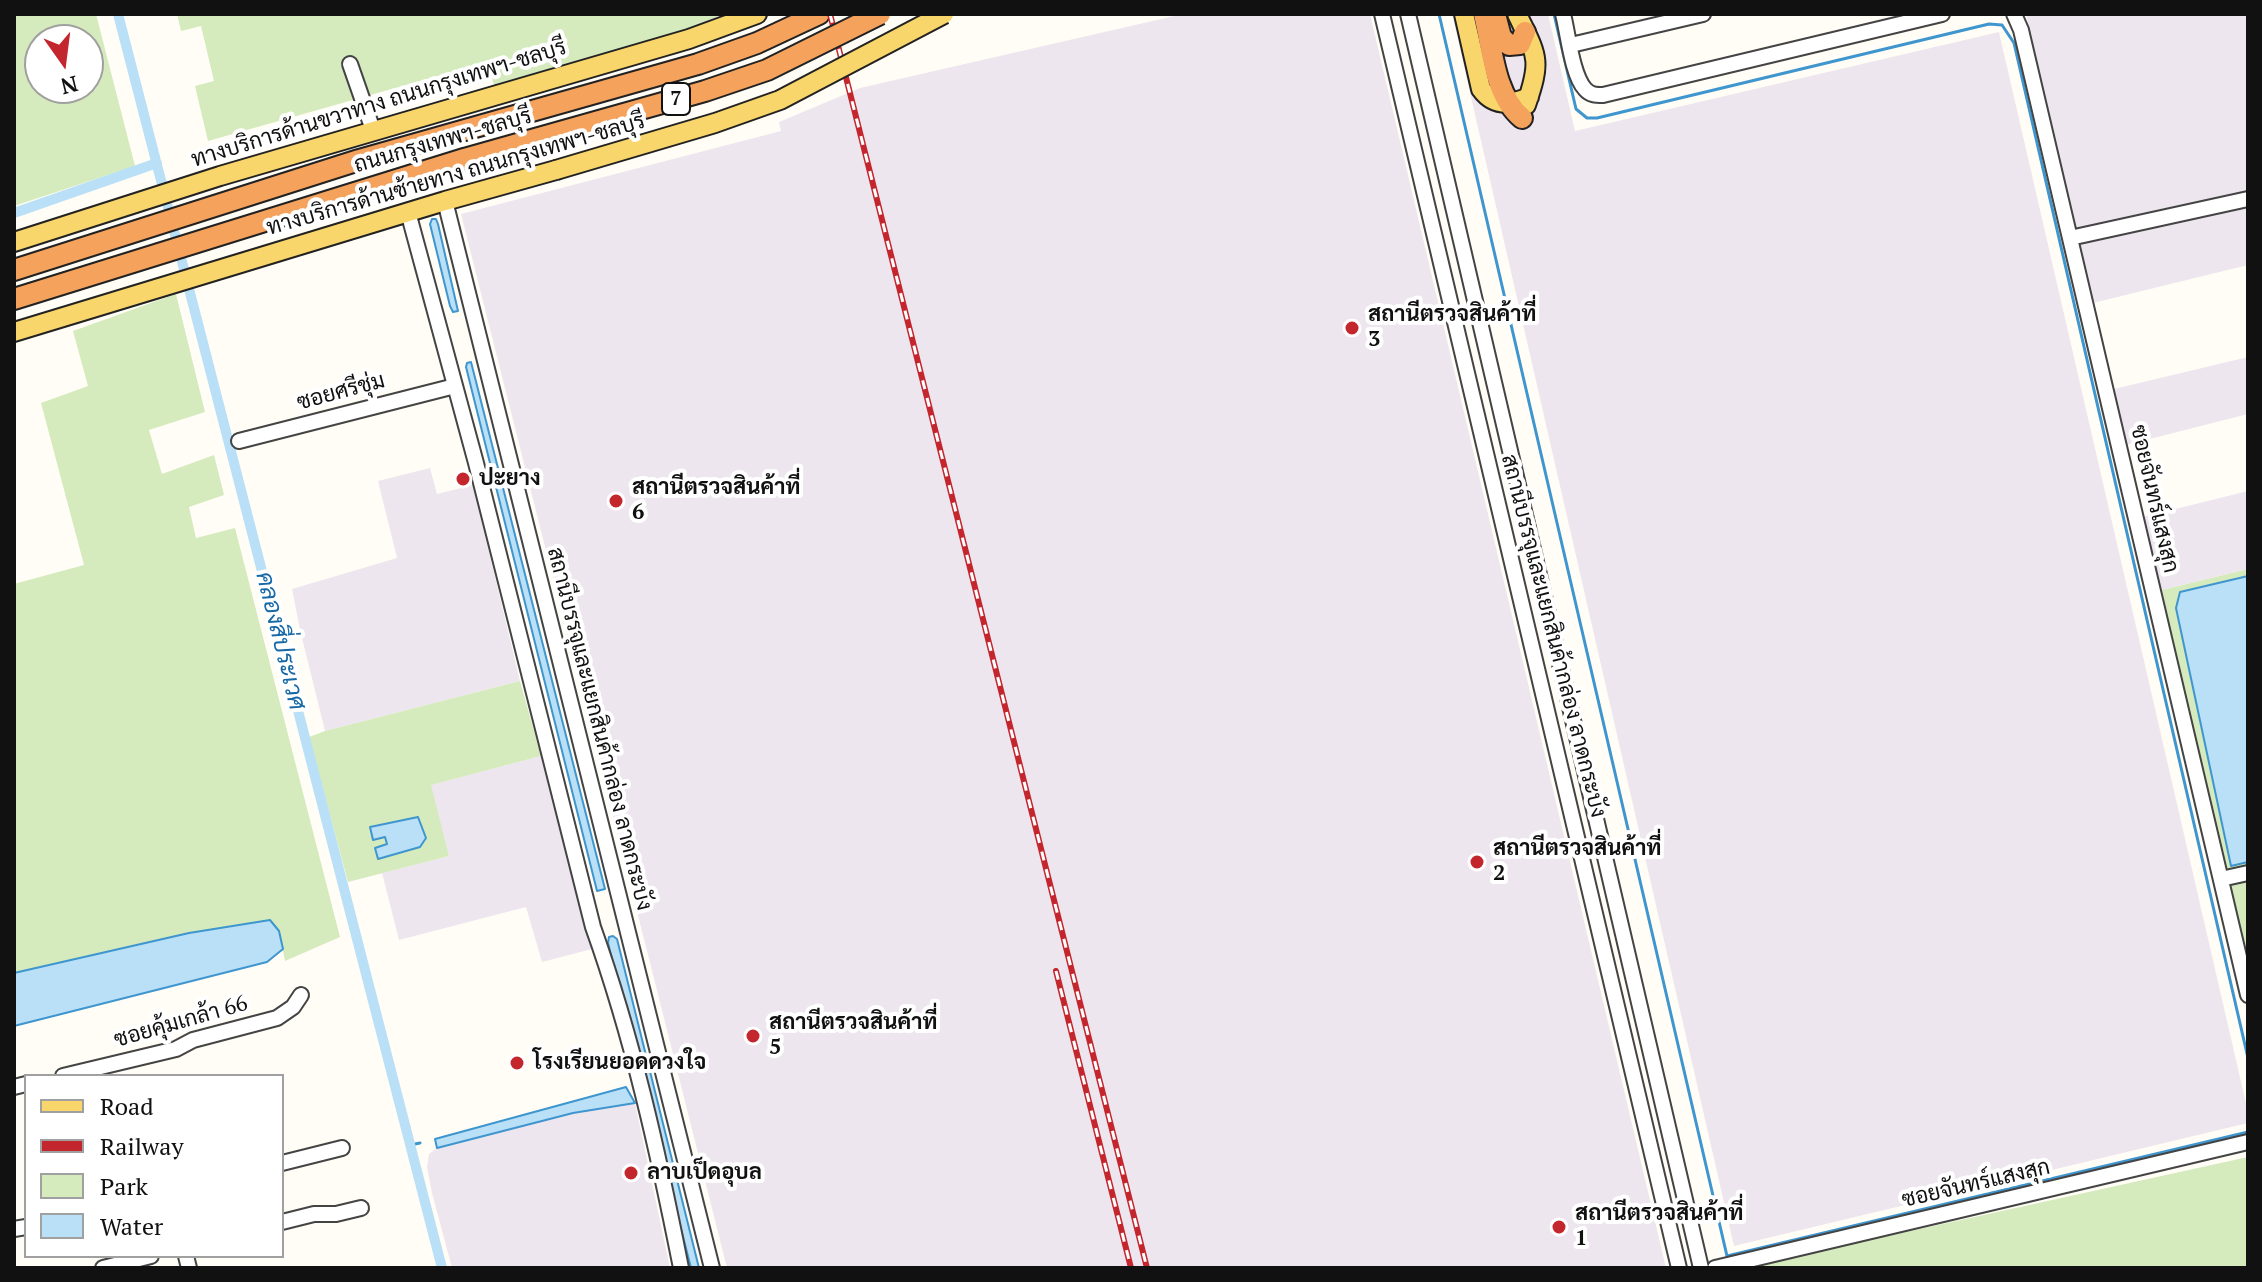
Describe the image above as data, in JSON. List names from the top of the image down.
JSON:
{
  "streets": {
    "highway": ["7", "ถนนกรุงเทพฯ-ชลบุรี"],
    "main road": ["ทางบริการด้านขวาทาง ถนนกรุงเทพฯ-ชลบุรี", "ทางบริการด้านซ้ายทาง ถนนกรุงเทพฯ-ชลบุรี"],
    "street": [
      "ซอยศรีชุ่ม",
      "ซอยจันทร์แสงสุก",
      "สถานีบรรจุและแยกสินค้ากล่อง ลาดกระบัง",
      "ซอยคุ้มเกล้า 66"
    ]
  },
  "crossings": [
    ["ทางบริการด้านซ้ายทาง ถนนกรุงเทพฯ-ชลบุรี", "สถานีบรรจุและแยกสินค้ากล่อง ลาดกระบัง"]
  ],
  "water": ["คลองสี่ประเวศ"],
  "places": [
    "สถานีตรวจสินค้าที่ 3",
    "ปะยาง",
    "สถานีตรวจสินค้าที่ 6",
    "สถานีตรวจสินค้าที่ 2",
    "สถานีตรวจสินค้าที่ 5",
    "โรงเรียนยอดดวงใจ",
    "ลาบเป็ดอุบล",
    "สถานีตรวจสินค้าที่ 1"
  ],
  "legend": [
    "Road",
    "Railway",
    "Park",
    "Water"
  ],
  "north": "bottom"
}
